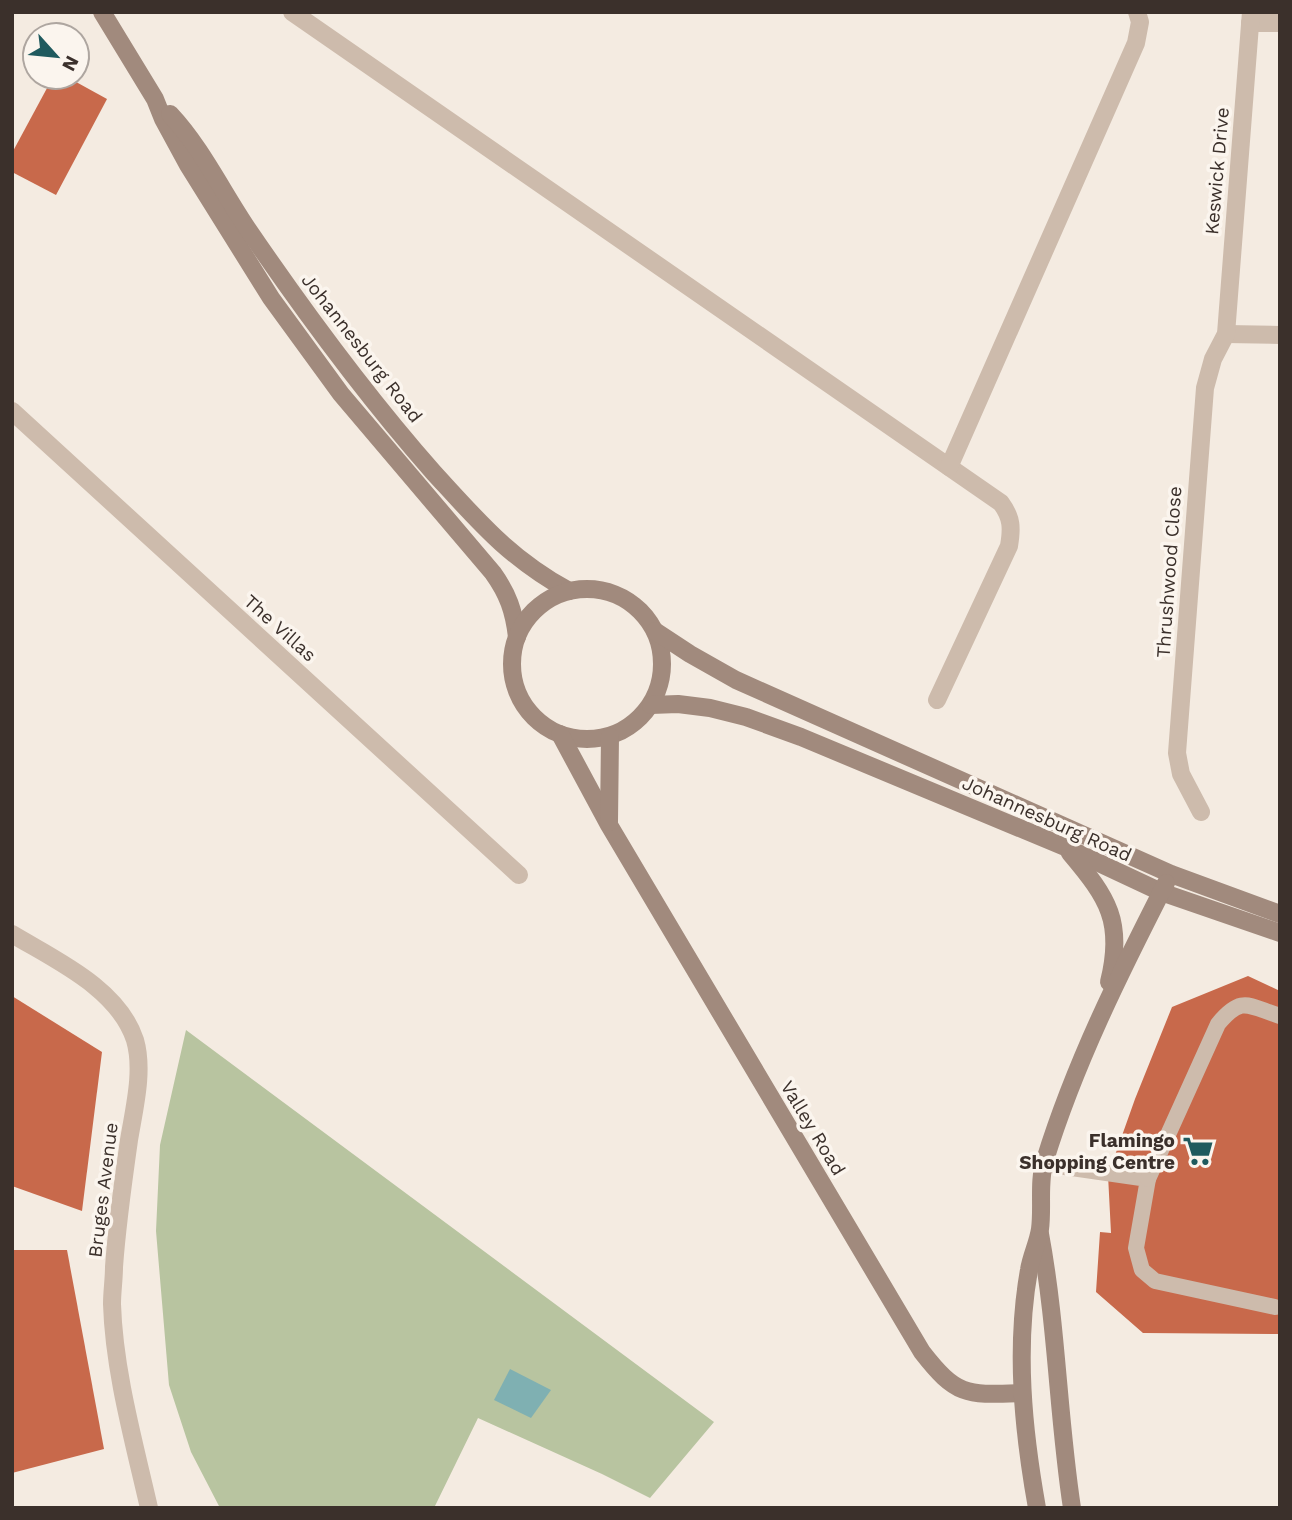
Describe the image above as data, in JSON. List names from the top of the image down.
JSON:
{
  "streets": {
    "street": [
      "Keswick Drive",
      "Johannesburg Road",
      "Thrushwood Close",
      "The Villas",
      "Valley Road",
      "Bruges Avenue"
    ]
  },
  "crossings": [
    ["Keswick Drive", "Thrushwood Close"],
    ["Johannesburg Road", "Valley Road"]
  ],
  "places": {
    "supermarket": ["Flamingo Shopping Centre"]
  },
  "north": "bottom right"
}
